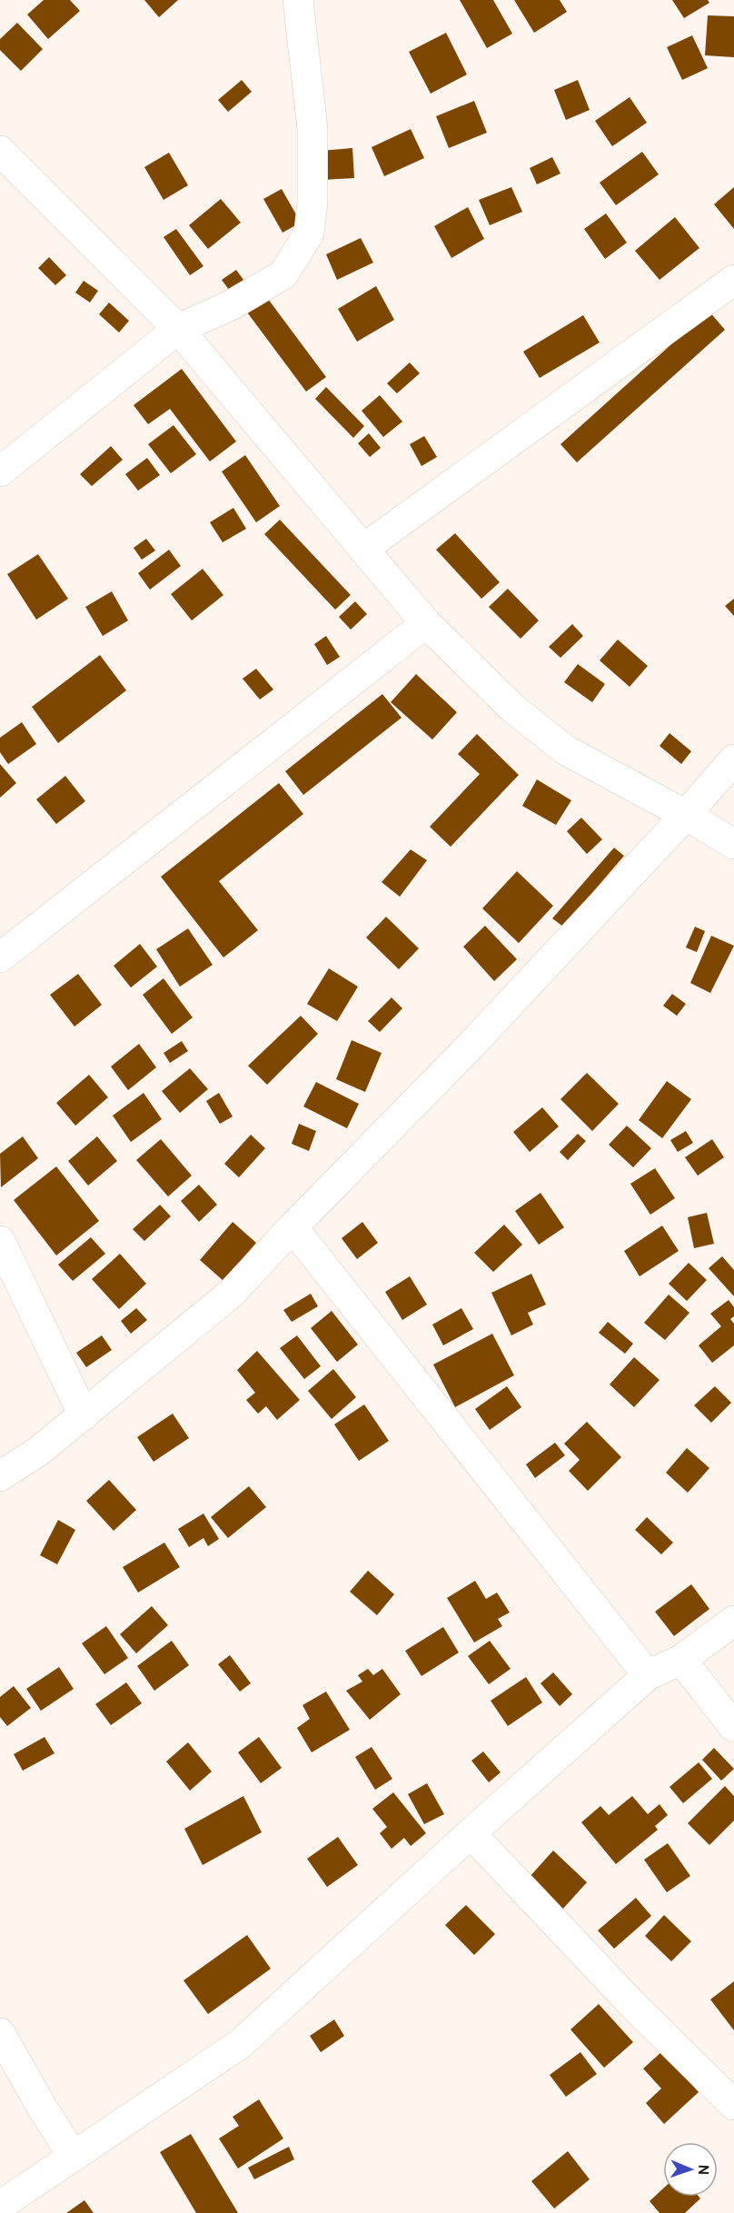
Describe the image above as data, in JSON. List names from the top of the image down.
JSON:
{
  "north": "right"
}
